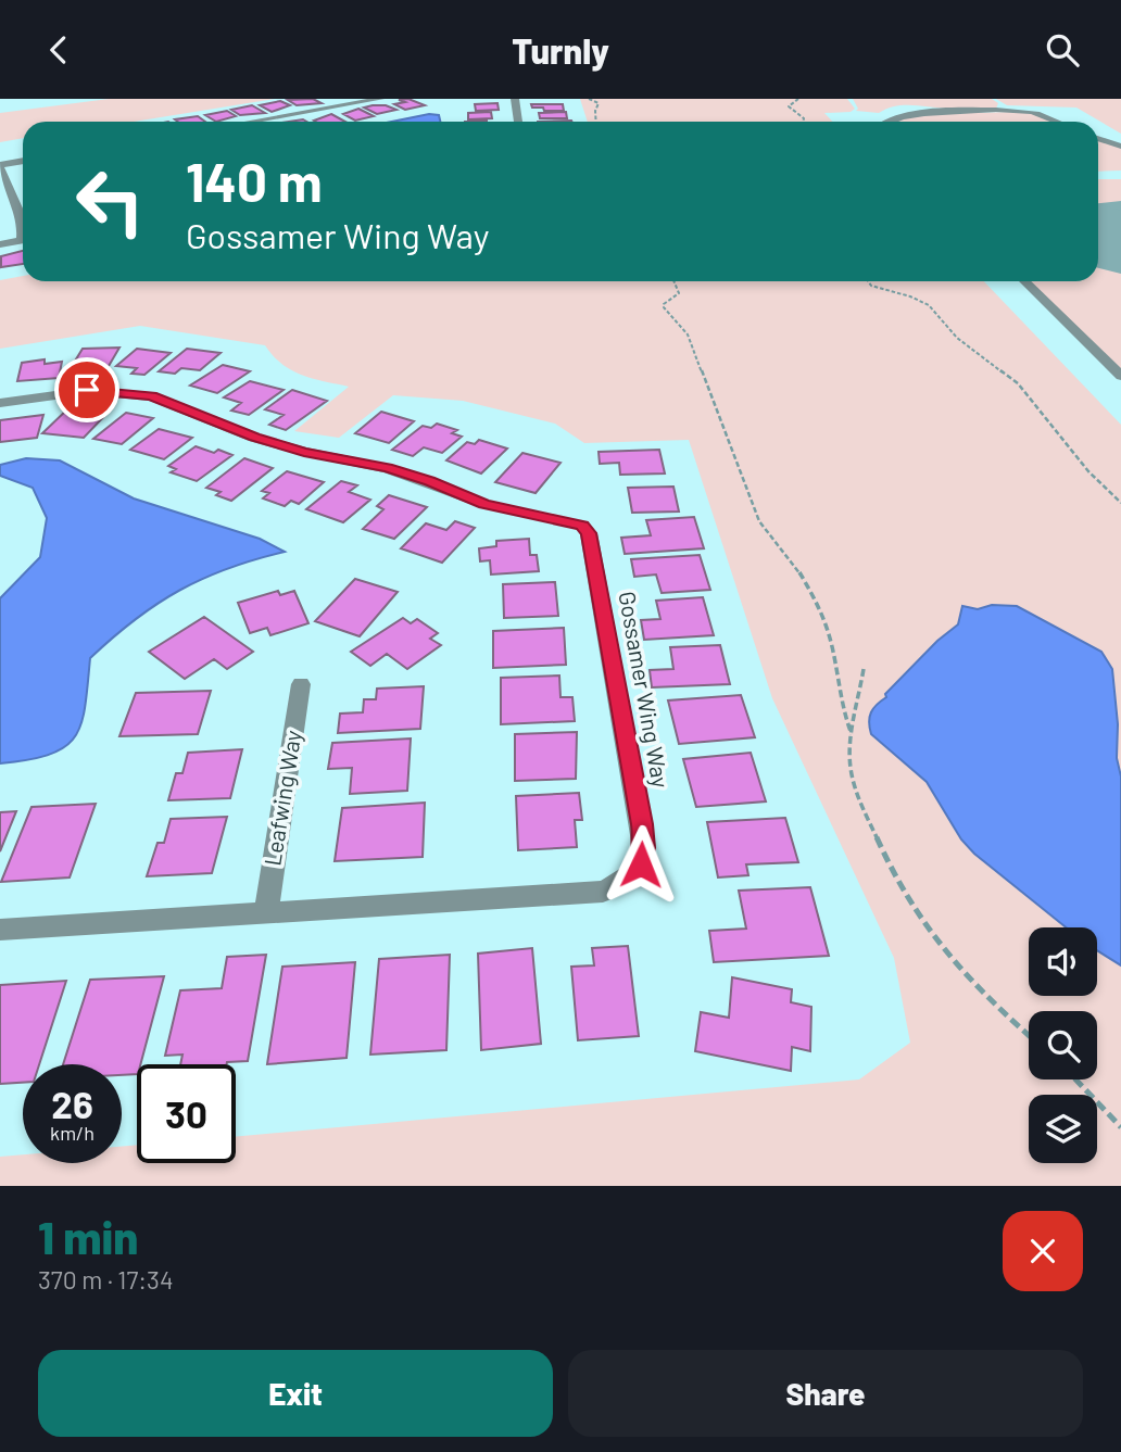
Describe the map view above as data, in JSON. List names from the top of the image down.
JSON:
{
  "streets": {
    "street": ["Gossamer Wing Way", "Leafwing Way"]
  },
  "crossings": [
    ["Gossamer Wing Way", "Leafwing Way"]
  ],
  "page": {
    "header": "Turnly",
    "turn": ["140 m", "Gossamer Wing Way"],
    "speed": "26 km/h",
    "limit": "30",
    "heading": ["1 min", "370 m · 17:34"],
    "buttons": ["Exit", "Share"]
  }
}
